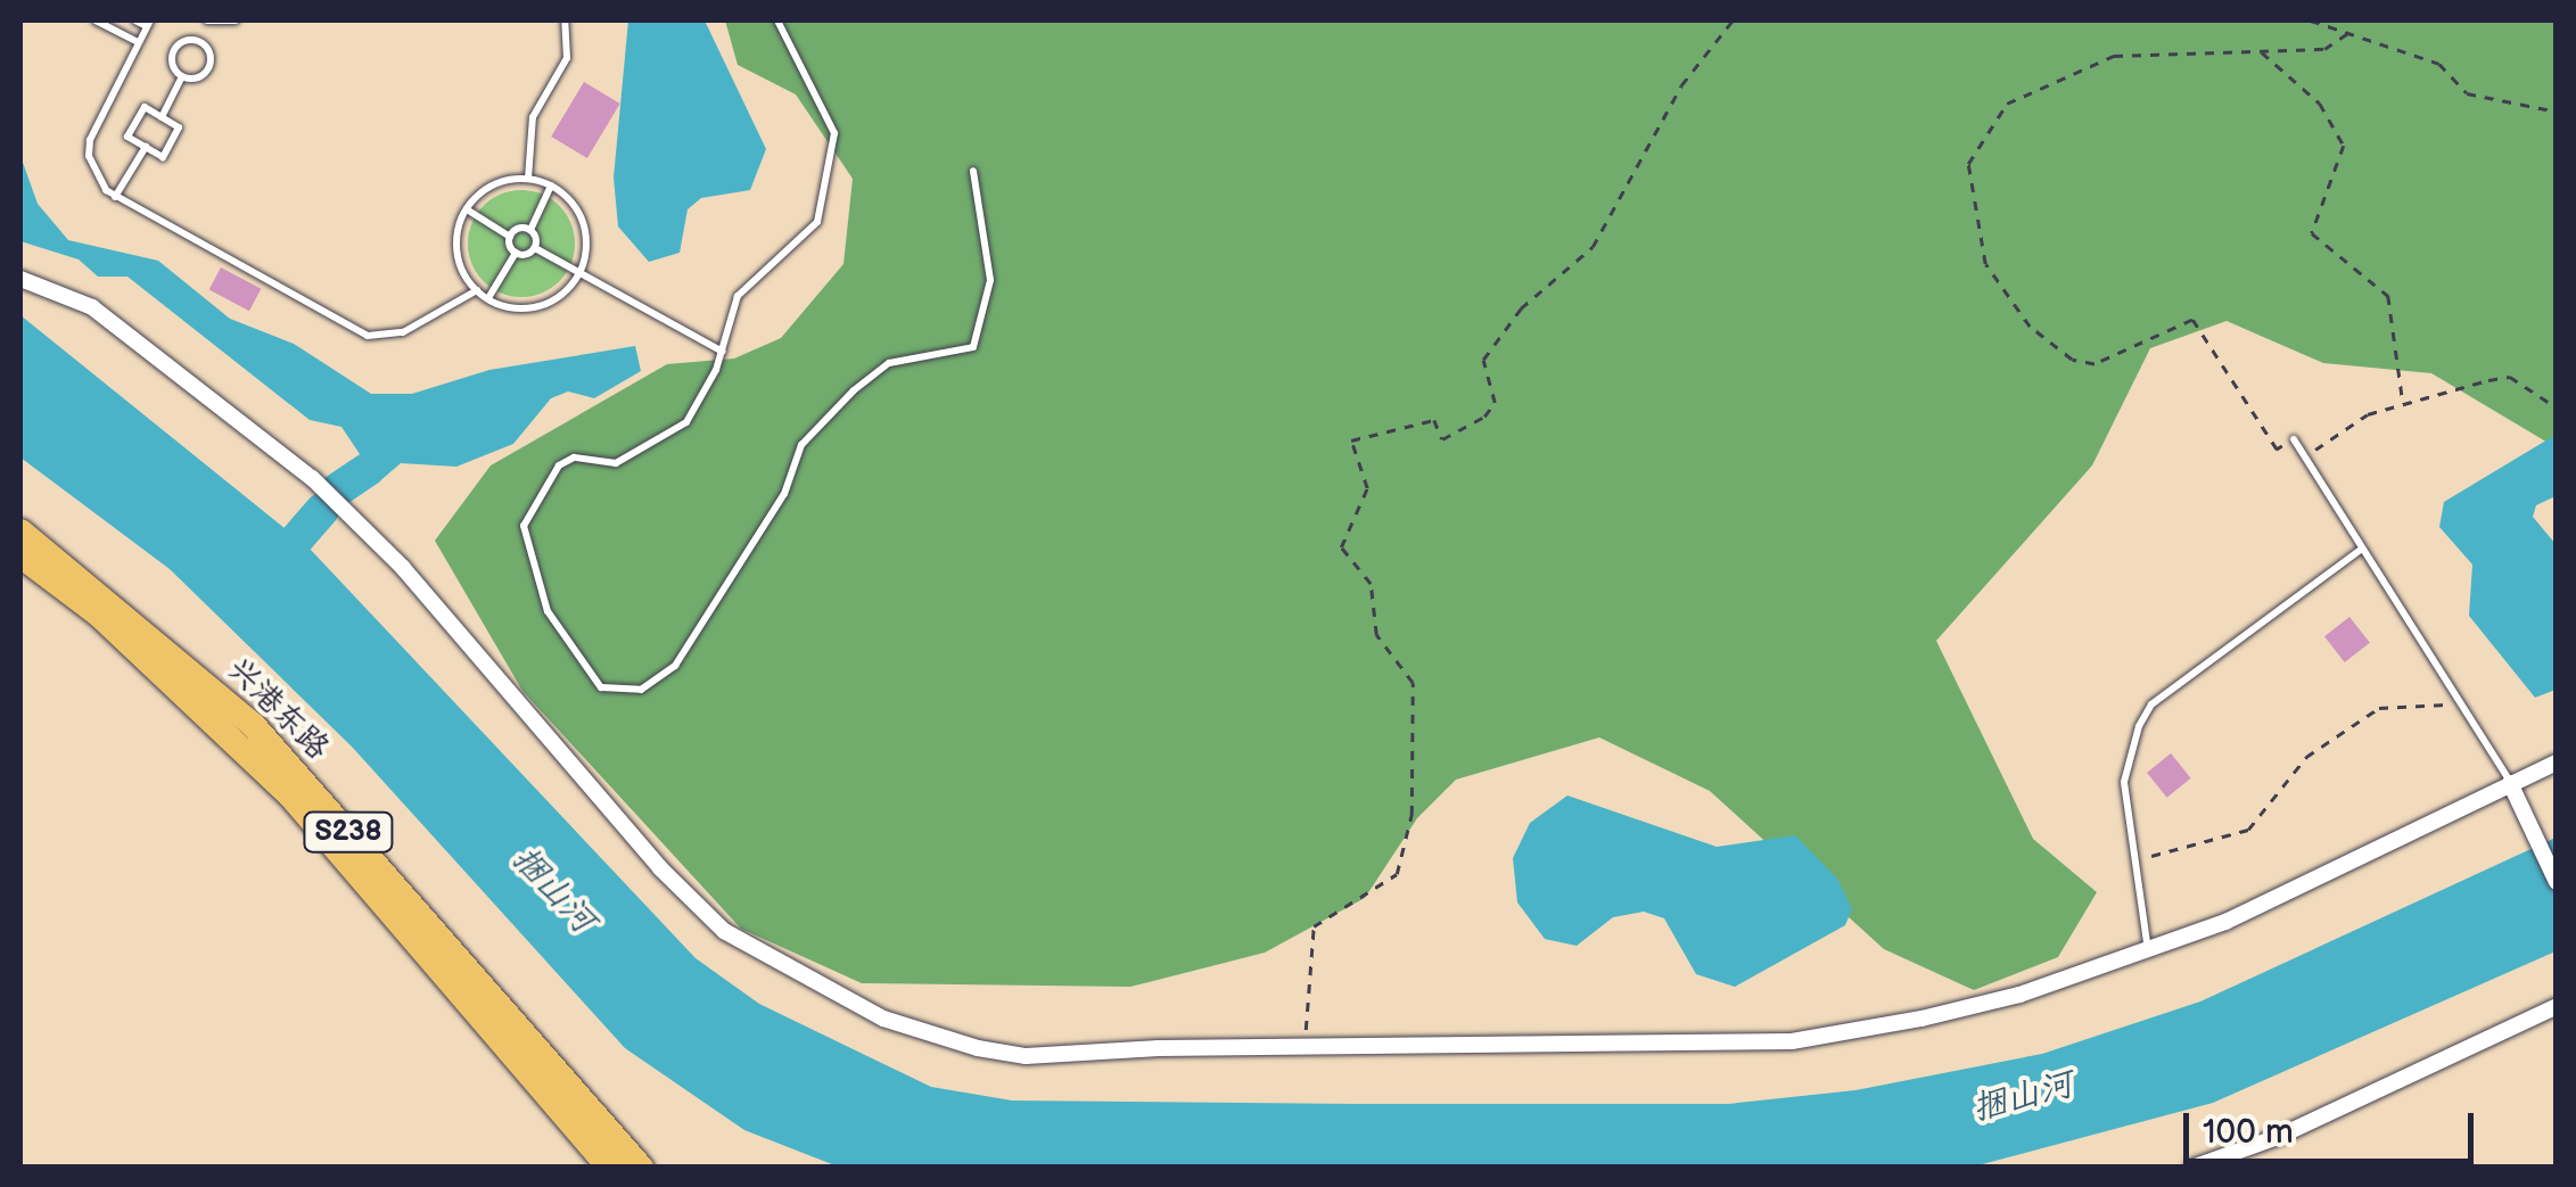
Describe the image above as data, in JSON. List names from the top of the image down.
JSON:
{
  "streets": {
    "main road": ["兴港东路", "S238"]
  },
  "water": ["捆山河"],
  "scale_bar": "100 m"
}
